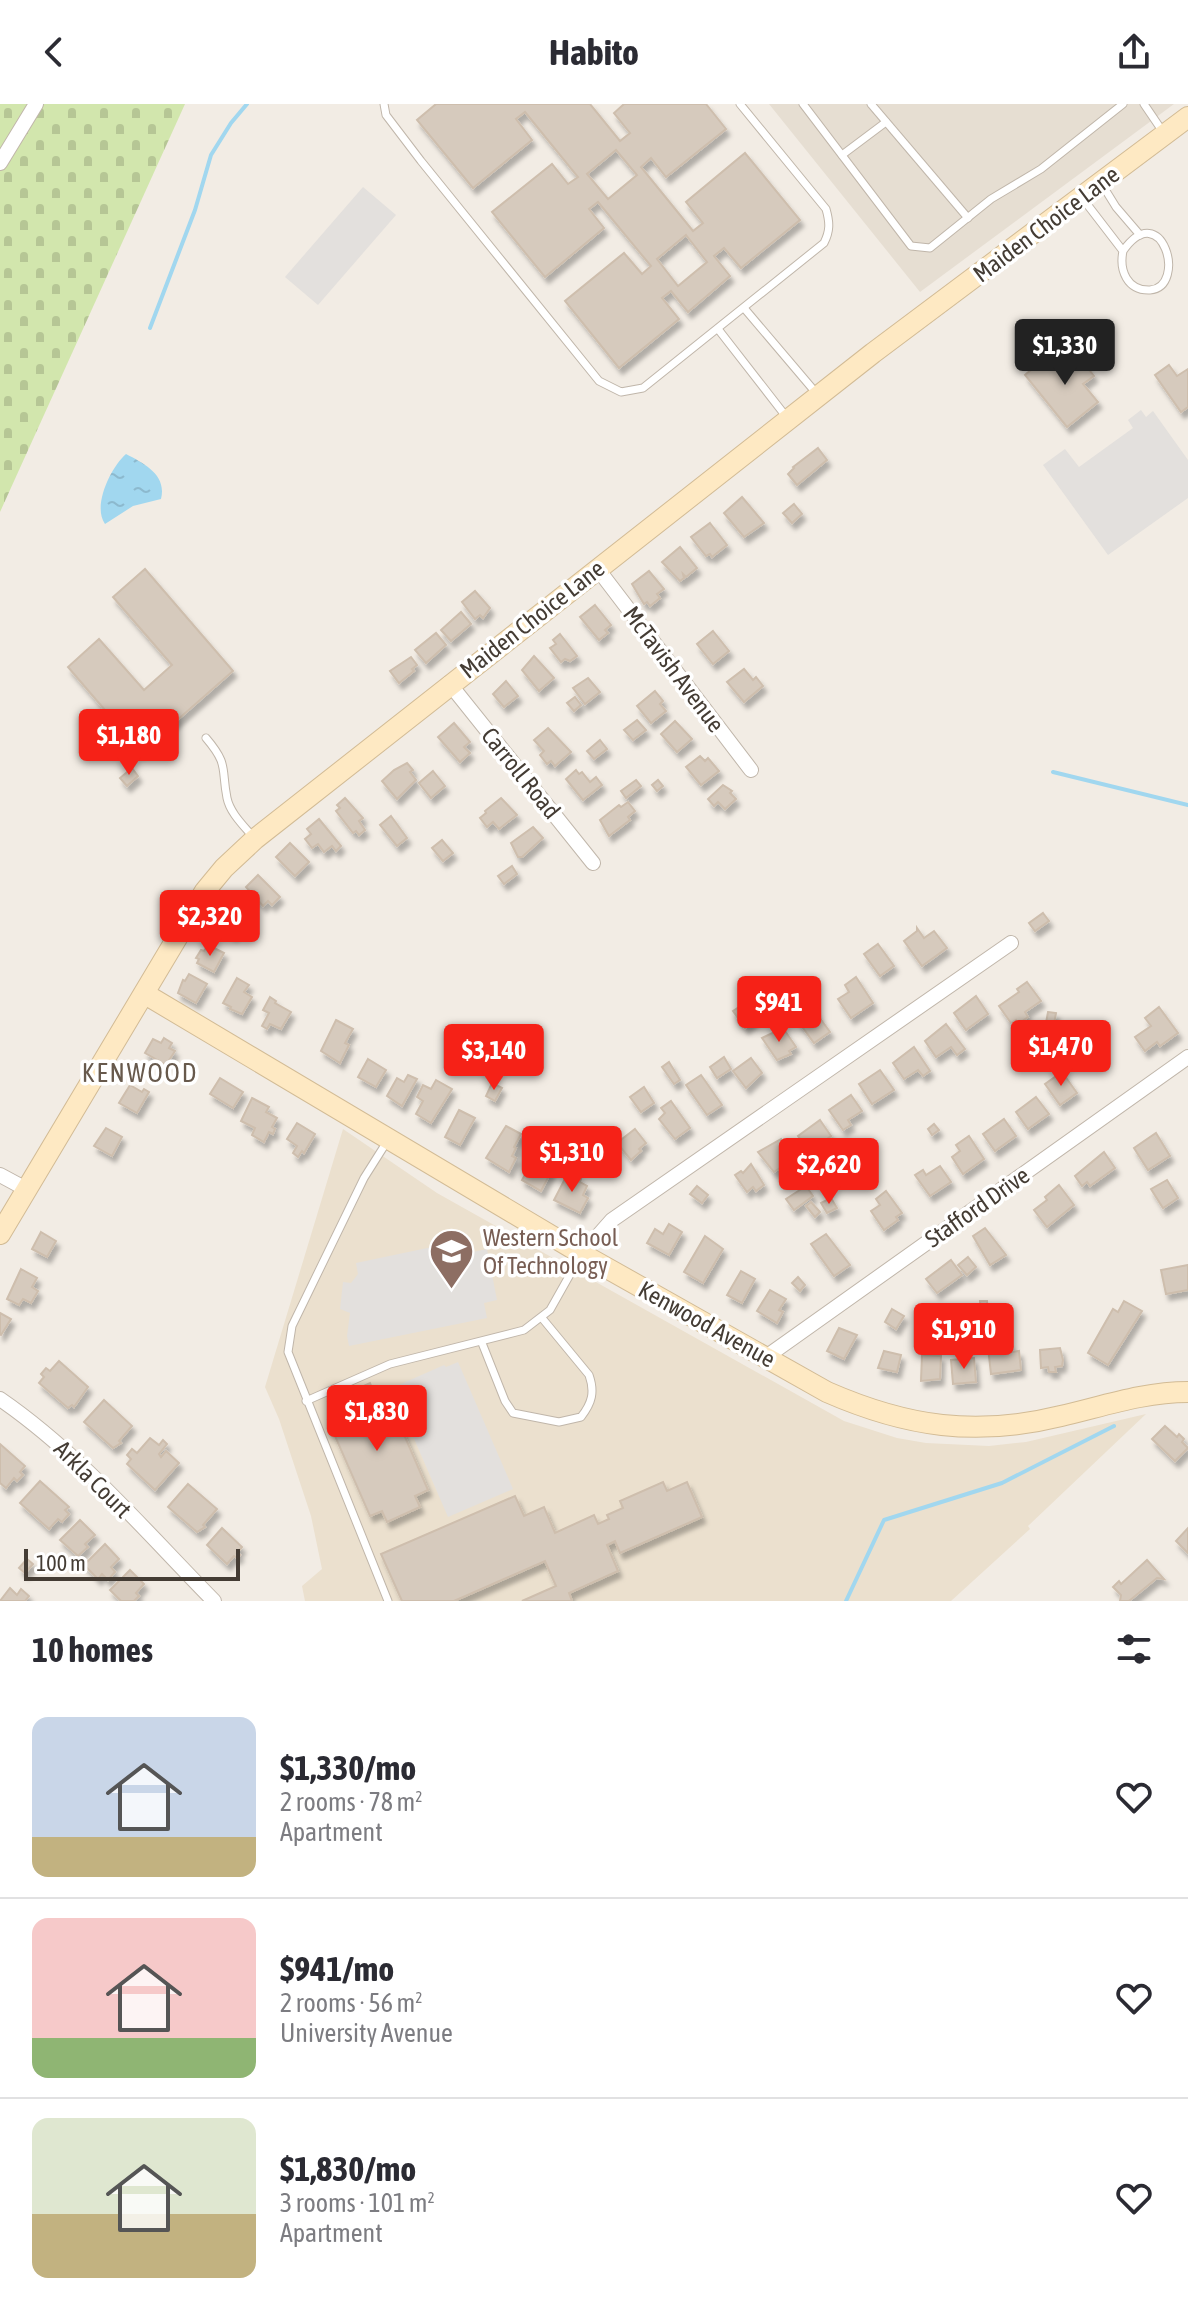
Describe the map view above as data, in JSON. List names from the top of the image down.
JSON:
{
  "streets": {
    "main road": ["Maiden Choice Lane", "Kenwood Avenue"],
    "street": [
      "McTavish Avenue",
      "Carroll Road",
      "Stafford Drive",
      "Arkla Court"
    ]
  },
  "crossings": [
    ["Maiden Choice Lane", "McTavish Avenue"],
    ["Maiden Choice Lane", "Carroll Road"],
    ["Maiden Choice Lane", "Kenwood Avenue"],
    ["Stafford Drive", "Kenwood Avenue"]
  ],
  "districts": ["KENWOOD"],
  "places": {
    "school or university": ["Western School Of Technology"]
  },
  "scale_bar": "100 m",
  "page": {
    "header": "Habito",
    "price": [
      "$1,330",
      "$1,180",
      "$2,320",
      "$941",
      "$1,470",
      "$3,140",
      "$1,310",
      "$2,620",
      "$1,910",
      "$1,830"
    ],
    "scale": "100 m",
    "heading": "10 homes",
    "list": [
      {
        "name": "$1,330/mo",
        "note": "2 rooms · 78 m² · Apartment"
      },
      {
        "name": "$941/mo",
        "note": "2 rooms · 56 m² · University Avenue"
      },
      {
        "name": "$1,830/mo",
        "note": "3 rooms · 101 m² · Apartment"
      }
    ]
  }
}
